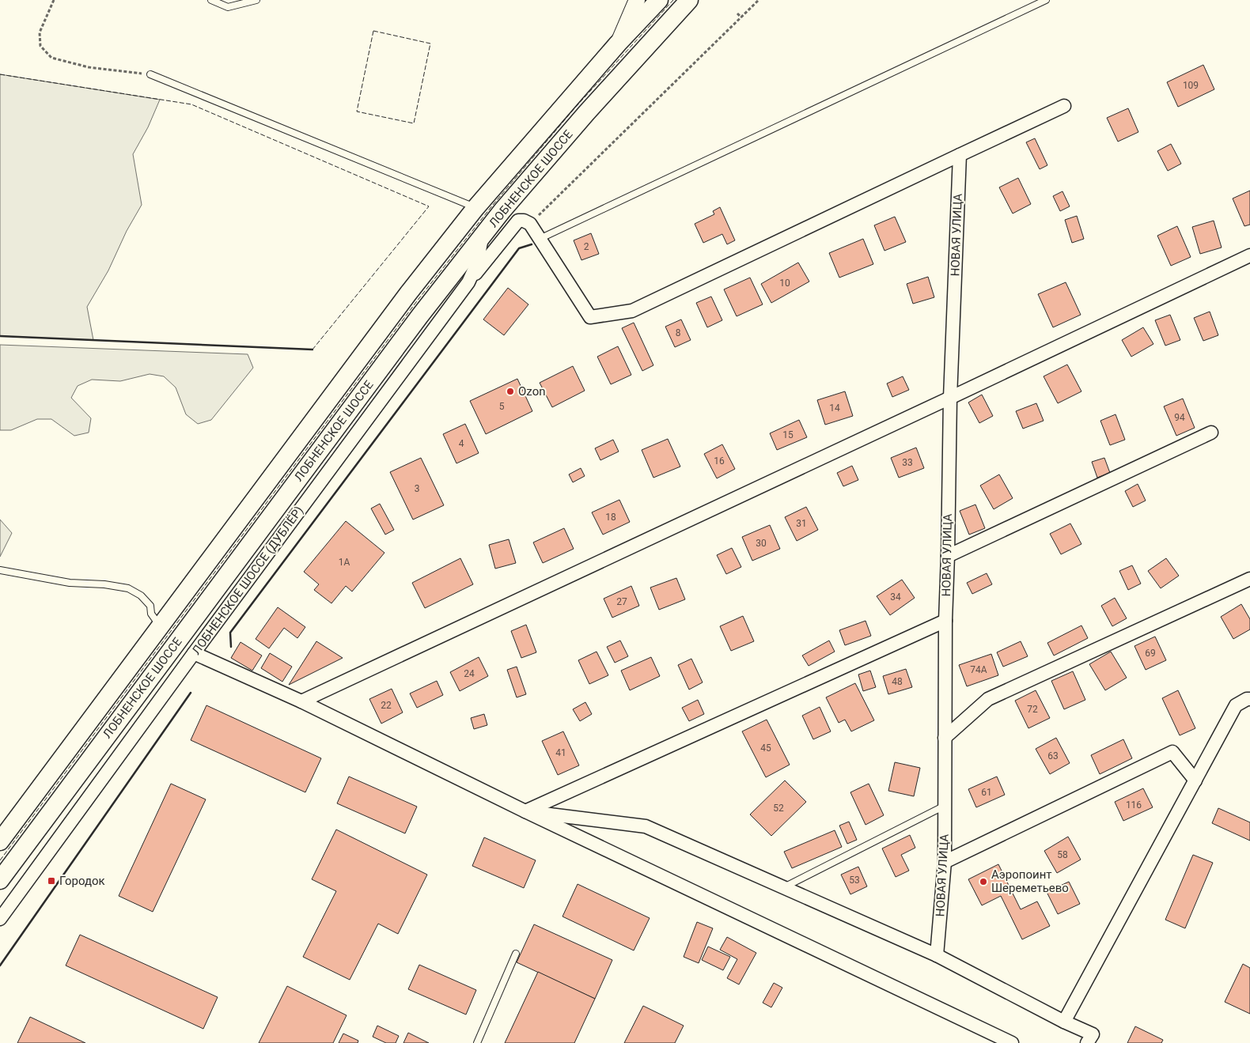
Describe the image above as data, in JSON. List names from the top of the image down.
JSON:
{
  "streets": {
    "main road": ["ЛОБНЕНСКОЕ ШОССЕ"],
    "street": ["НОВАЯ УЛИЦА", "ЛОБНЕНСКОЕ ШОССЕ (ДУБЛЁР)"]
  },
  "crossings": [
    ["ЛОБНЕНСКОЕ ШОССЕ", "ЛОБНЕНСКОЕ ШОССЕ (ДУБЛЁР)"]
  ],
  "places": {
    "other": ["Ozon", "Аэропоинт Шереметьево"],
    "transit": ["Городок"]
  },
  "house_numbers": [
    "109",
    "2",
    "10",
    "8",
    "5",
    "14",
    "94",
    "15",
    "4",
    "16",
    "33",
    "3",
    "18",
    "31",
    "30",
    "1А",
    "34",
    "27",
    "69",
    "74А",
    "24",
    "48",
    "22",
    "72",
    "45",
    "41",
    "63",
    "61",
    "116",
    "52",
    "58",
    "53"
  ]
}
